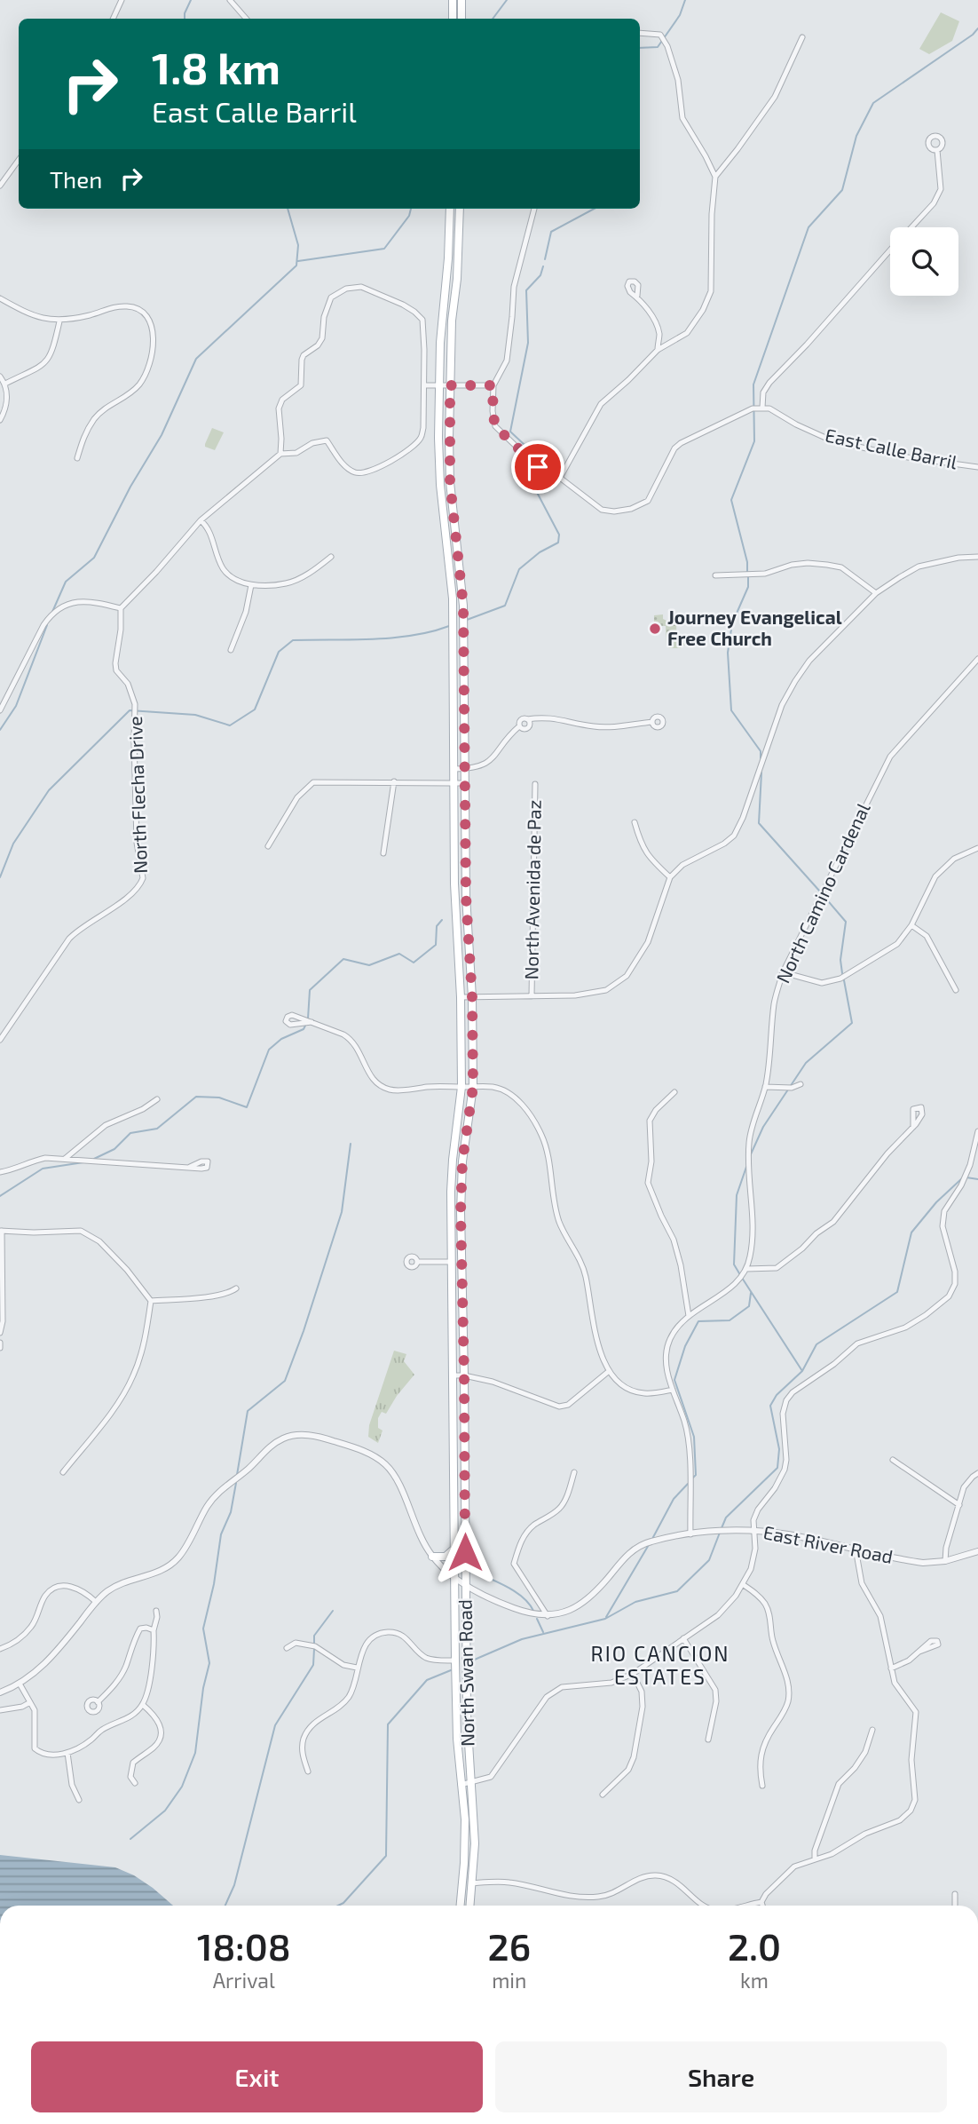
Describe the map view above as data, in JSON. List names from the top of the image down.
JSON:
{
  "streets": {
    "main road": ["North Swan Road"],
    "street": [
      "East Calle Barril",
      "North Flecha Drive",
      "North Avenida de Paz",
      "North Camino Cardenal",
      "East River Road"
    ]
  },
  "districts": ["RIO CANCION ESTATES"],
  "places": ["Journey Evangelical Free Church"],
  "page": {
    "turn": ["1.8 km", "East Calle Barril"],
    "then": "Then",
    "eta": [
      "18:08",
      "Arrival",
      "26",
      "min",
      "2.0",
      "km"
    ],
    "buttons": ["Exit", "Share"]
  }
}
